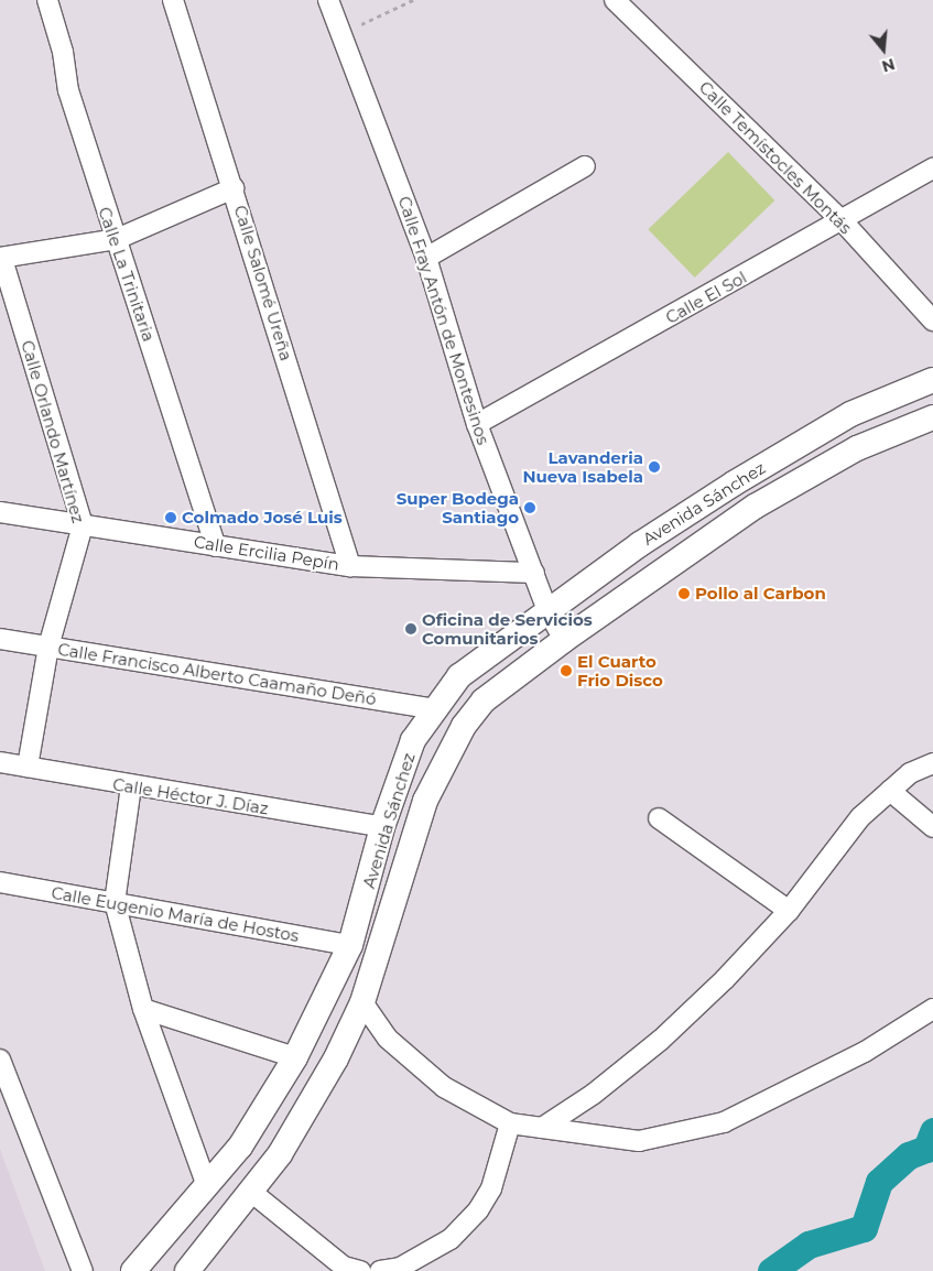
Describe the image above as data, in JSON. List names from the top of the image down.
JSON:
{
  "streets": {
    "street": [
      "Calle Temístocles Montás",
      "Calle La Trinitaria",
      "Calle Salomé Ureña",
      "Calle El Sol",
      "Calle Fray Antón de Montesinos",
      "Calle Orlando Martínez",
      "Avenida Sánchez",
      "Calle Ercilia Pepín",
      "Calle Francisco Alberto Caamaño Deñó",
      "Calle Héctor J. Díaz",
      "Calle Eugenio María de Hostos"
    ]
  },
  "crossings": [
    ["Calle Temístocles Montás", "Calle El Sol"],
    ["Calle La Trinitaria", "Calle Ercilia Pepín"],
    ["Calle Salomé Ureña", "Calle Ercilia Pepín"],
    ["Calle El Sol", "Calle Fray Antón de Montesinos"],
    ["Calle Fray Antón de Montesinos", "Avenida Sánchez"],
    ["Calle Fray Antón de Montesinos", "Calle Ercilia Pepín"],
    ["Calle Orlando Martínez", "Calle Ercilia Pepín"],
    ["Calle Orlando Martínez", "Calle Francisco Alberto Caamaño Deñó"],
    ["Calle Orlando Martínez", "Calle Héctor J. Díaz"],
    ["Avenida Sánchez", "Calle Francisco Alberto Caamaño Deñó"],
    ["Avenida Sánchez", "Calle Héctor J. Díaz"],
    ["Avenida Sánchez", "Calle Eugenio María de Hostos"]
  ],
  "places": [
    "Lavanderia Nueva Isabela",
    "Super Bodega Santiago",
    "Colmado José Luis",
    "Pollo al Carbon",
    "Oficina de Servicios Comunitarios",
    "El Cuarto Frio Disco"
  ],
  "north": "bottom"
}
